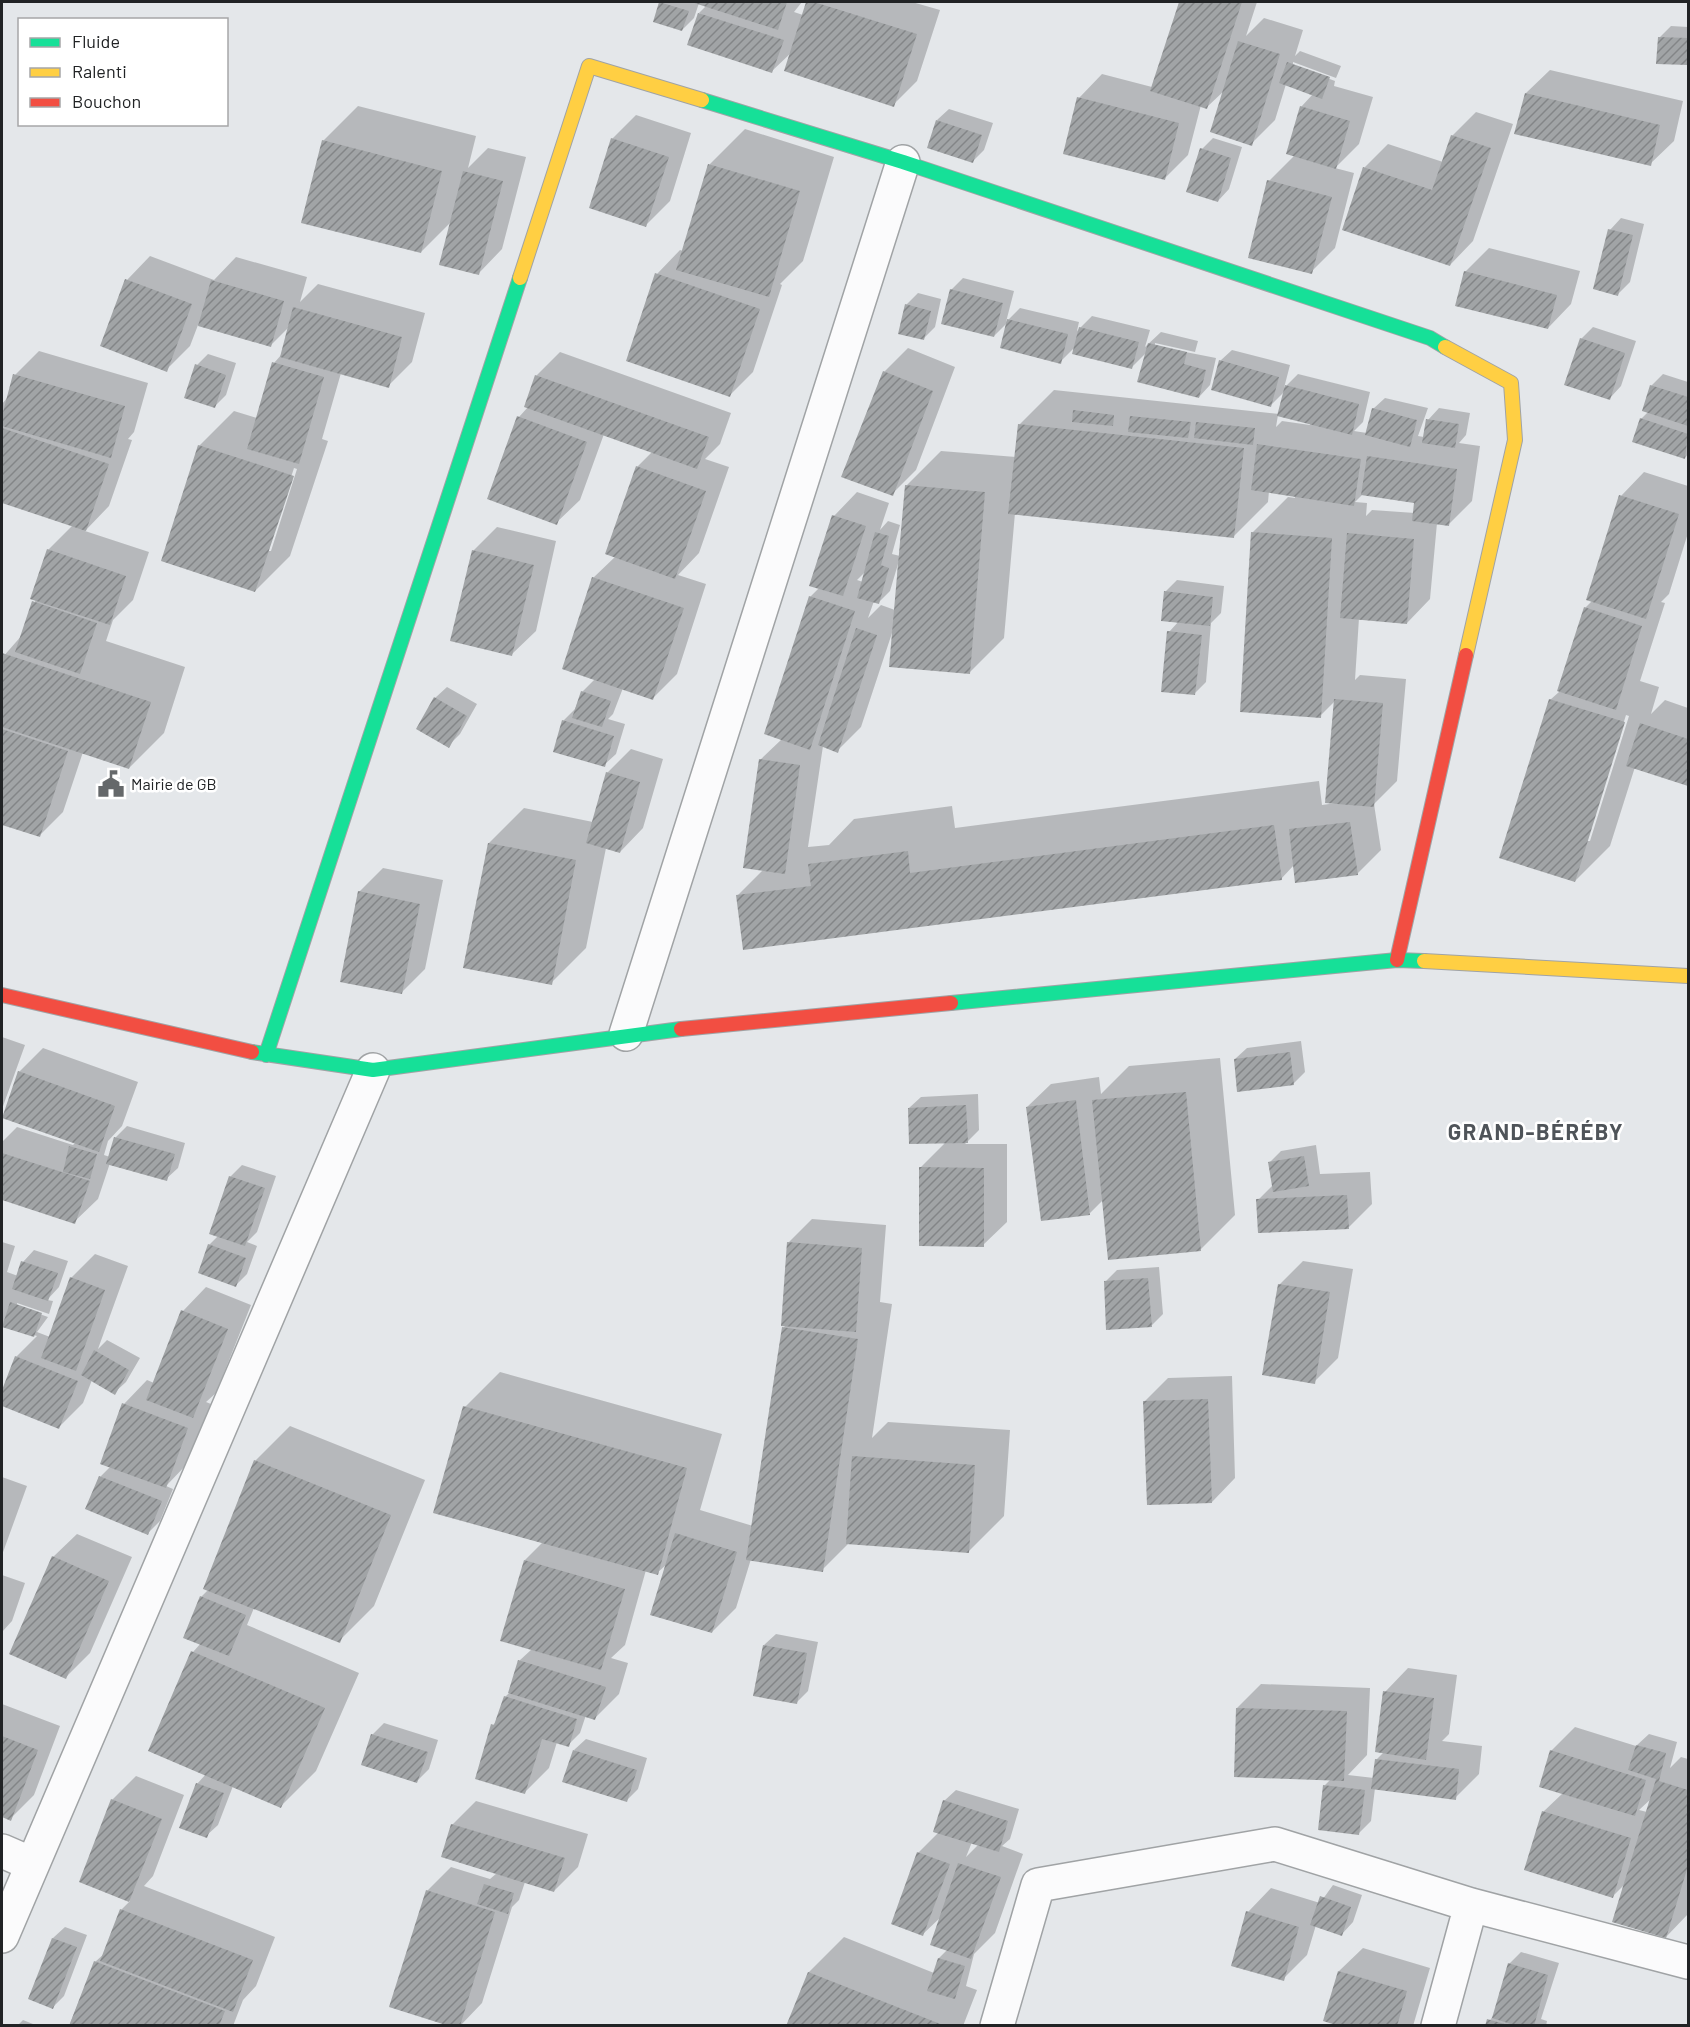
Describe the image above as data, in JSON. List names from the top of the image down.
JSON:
{
  "districts": ["GRAND-BÉRÉBY"],
  "places": {
    "public building": ["Mairie de GB"]
  },
  "legend": ["Fluide", "Ralenti", "Bouchon"]
}
